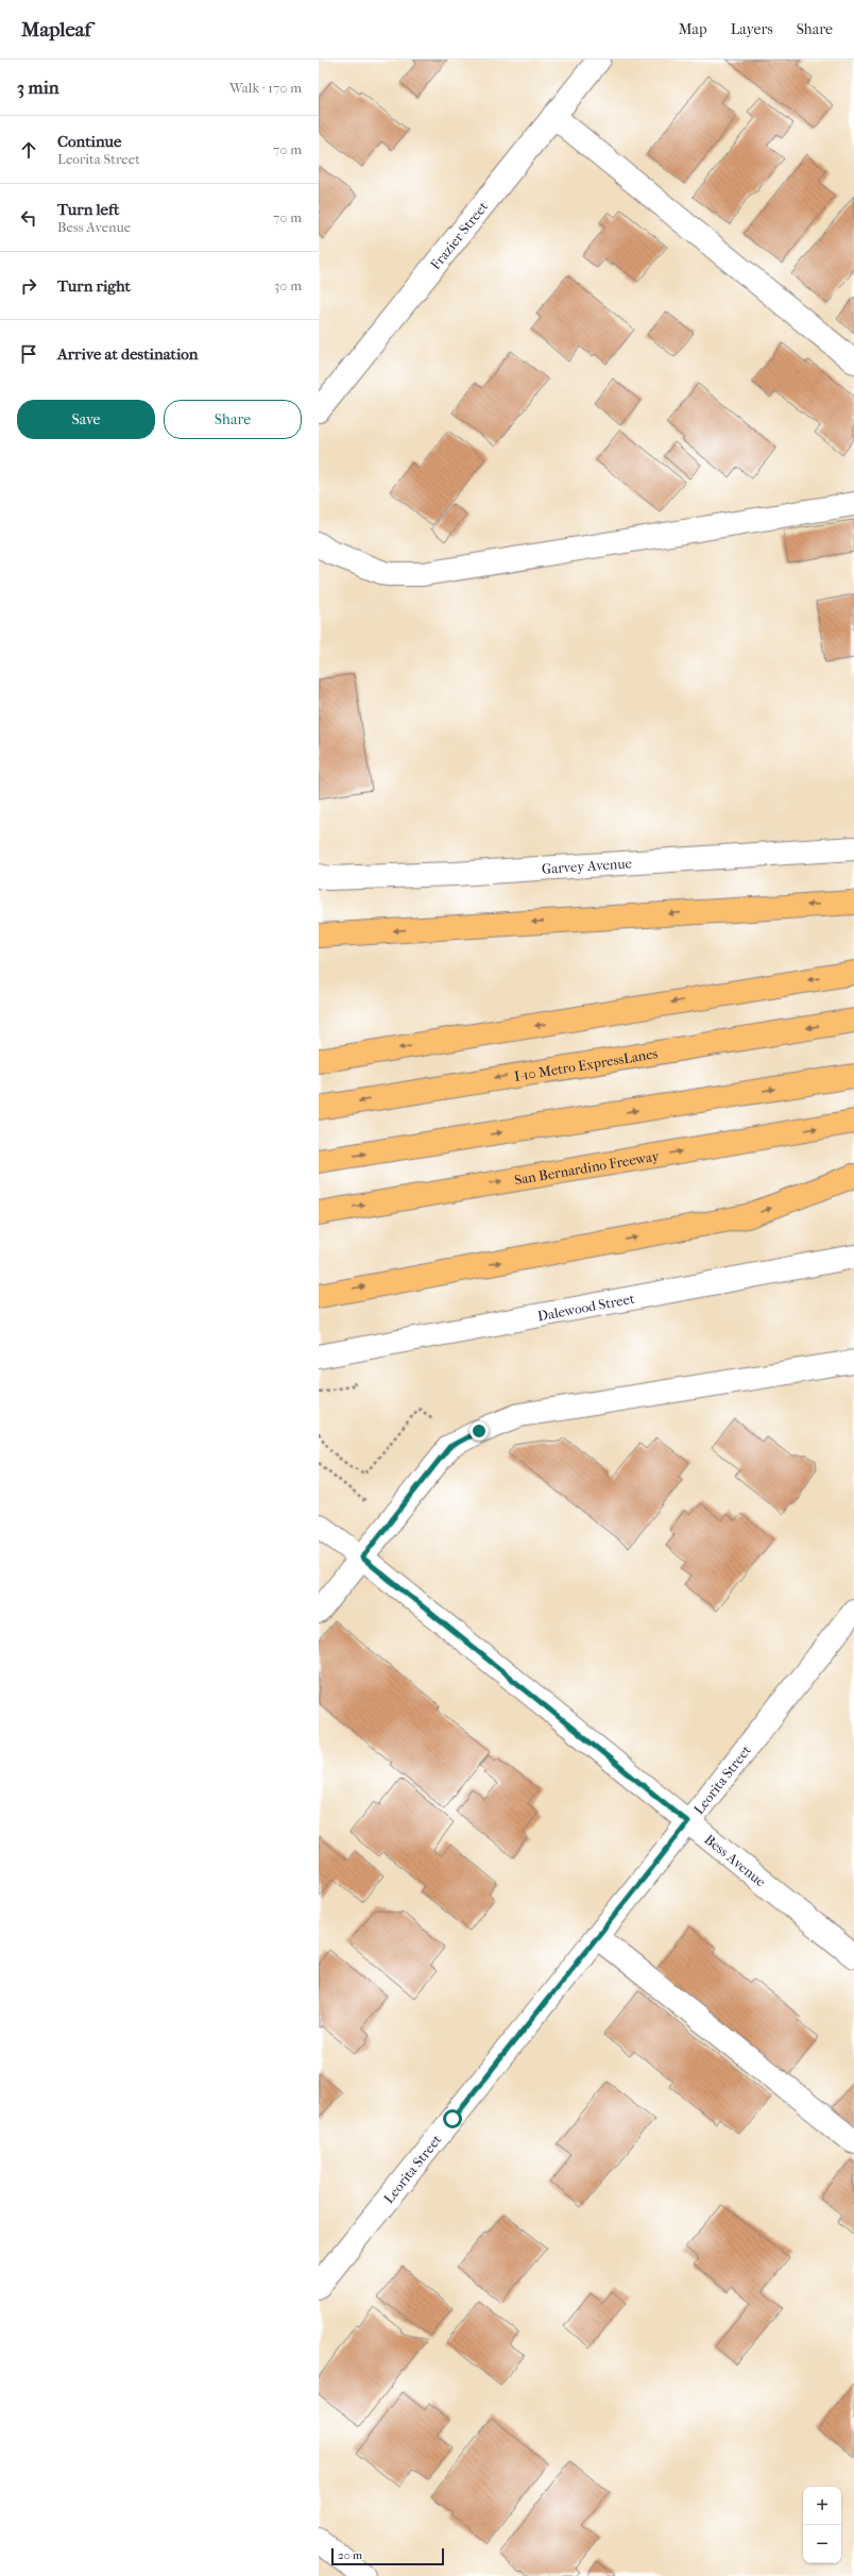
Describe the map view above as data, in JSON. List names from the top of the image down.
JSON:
{
  "streets": {
    "highway": ["I-10 Metro ExpressLanes", "San Bernardino Freeway"],
    "street": [
      "Frazier Street",
      "Garvey Avenue",
      "Dalewood Street",
      "Leorita Street",
      "Bess Avenue"
    ]
  },
  "crossings": [
    ["Leorita Street", "Bess Avenue"]
  ],
  "scale_bar": "20 m",
  "page": {
    "header": "Mapleaf",
    "nav": ["Map", "Layers", "Share"],
    "heading": ["3 min", "Walk · 170 m"],
    "list": [
      ["Continue", "Leorita Street", "70 m"],
      ["Turn left", "Bess Avenue", "70 m"],
      ["Turn right", "30 m"],
      "Arrive at destination"
    ],
    "buttons": ["Save", "Share"],
    "map_buttons": ["+", "−"],
    "scale": "20 m"
  }
}
